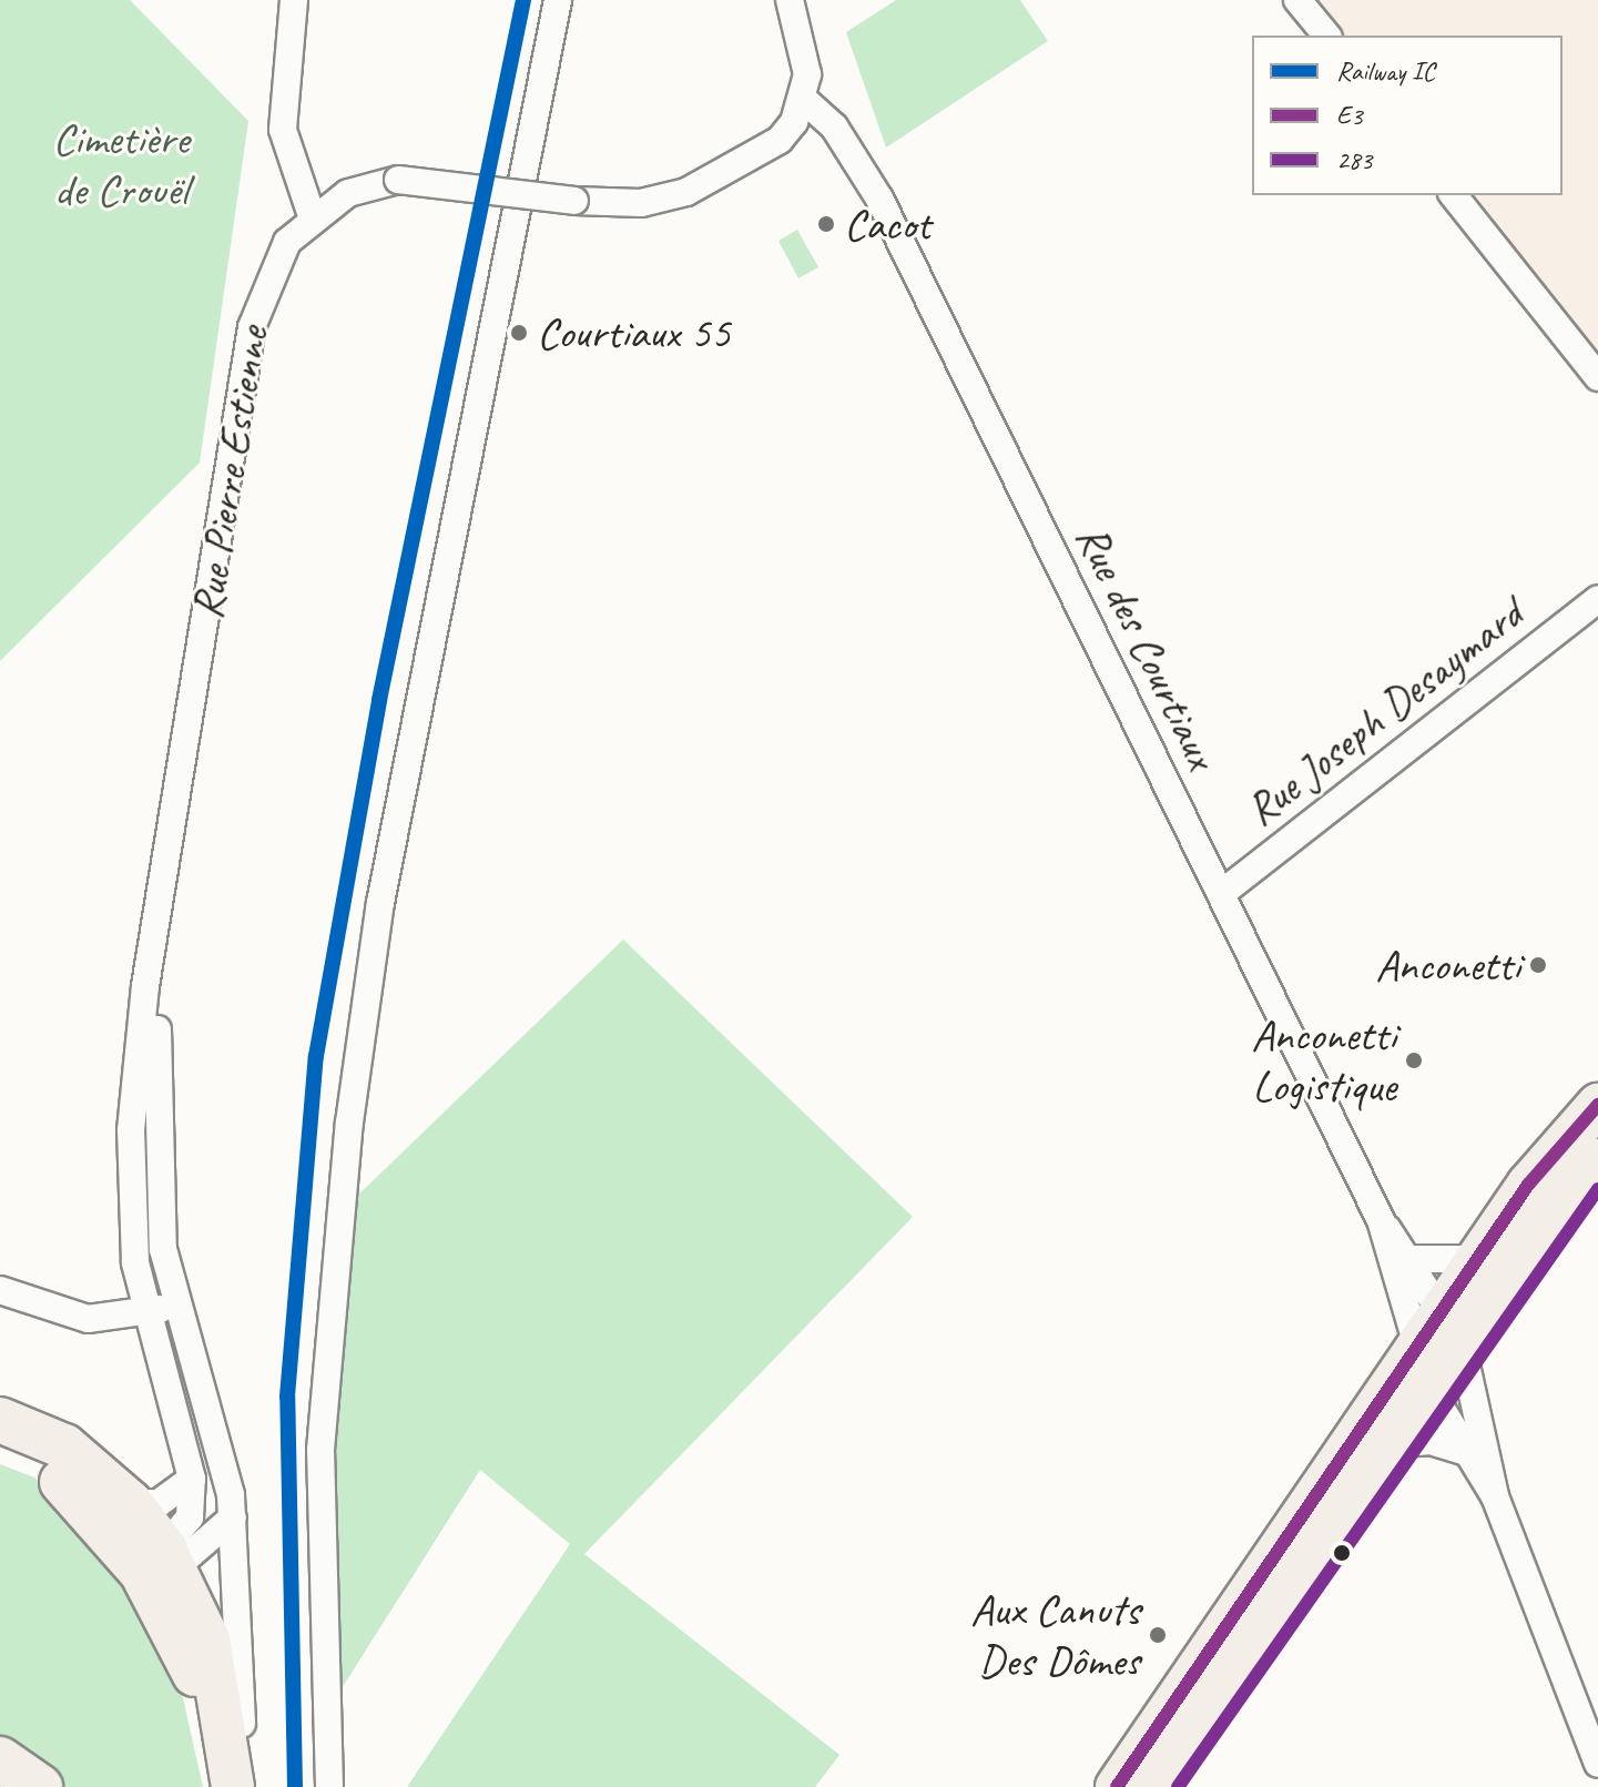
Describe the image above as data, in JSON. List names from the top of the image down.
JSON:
{
  "streets": {
    "street": ["Rue Pierre Estienne", "Rue des Courtiaux", "Rue Joseph Desaymard"]
  },
  "crossings": [
    ["Rue Pierre Estienne", "Rue des Courtiaux"],
    ["Rue des Courtiaux", "Rue Joseph Desaymard"]
  ],
  "parks": ["Cimetière de Crouël"],
  "places": [
    "Cacot",
    "Courtiaux 55",
    "Anconetti",
    "Anconetti Logistique",
    "Aux Canuts Des Dômes"
  ],
  "lines": ["rail line IC", "transit line E3", "transit line 283"],
  "legend": ["Railway IC", "E3", "283"]
}
